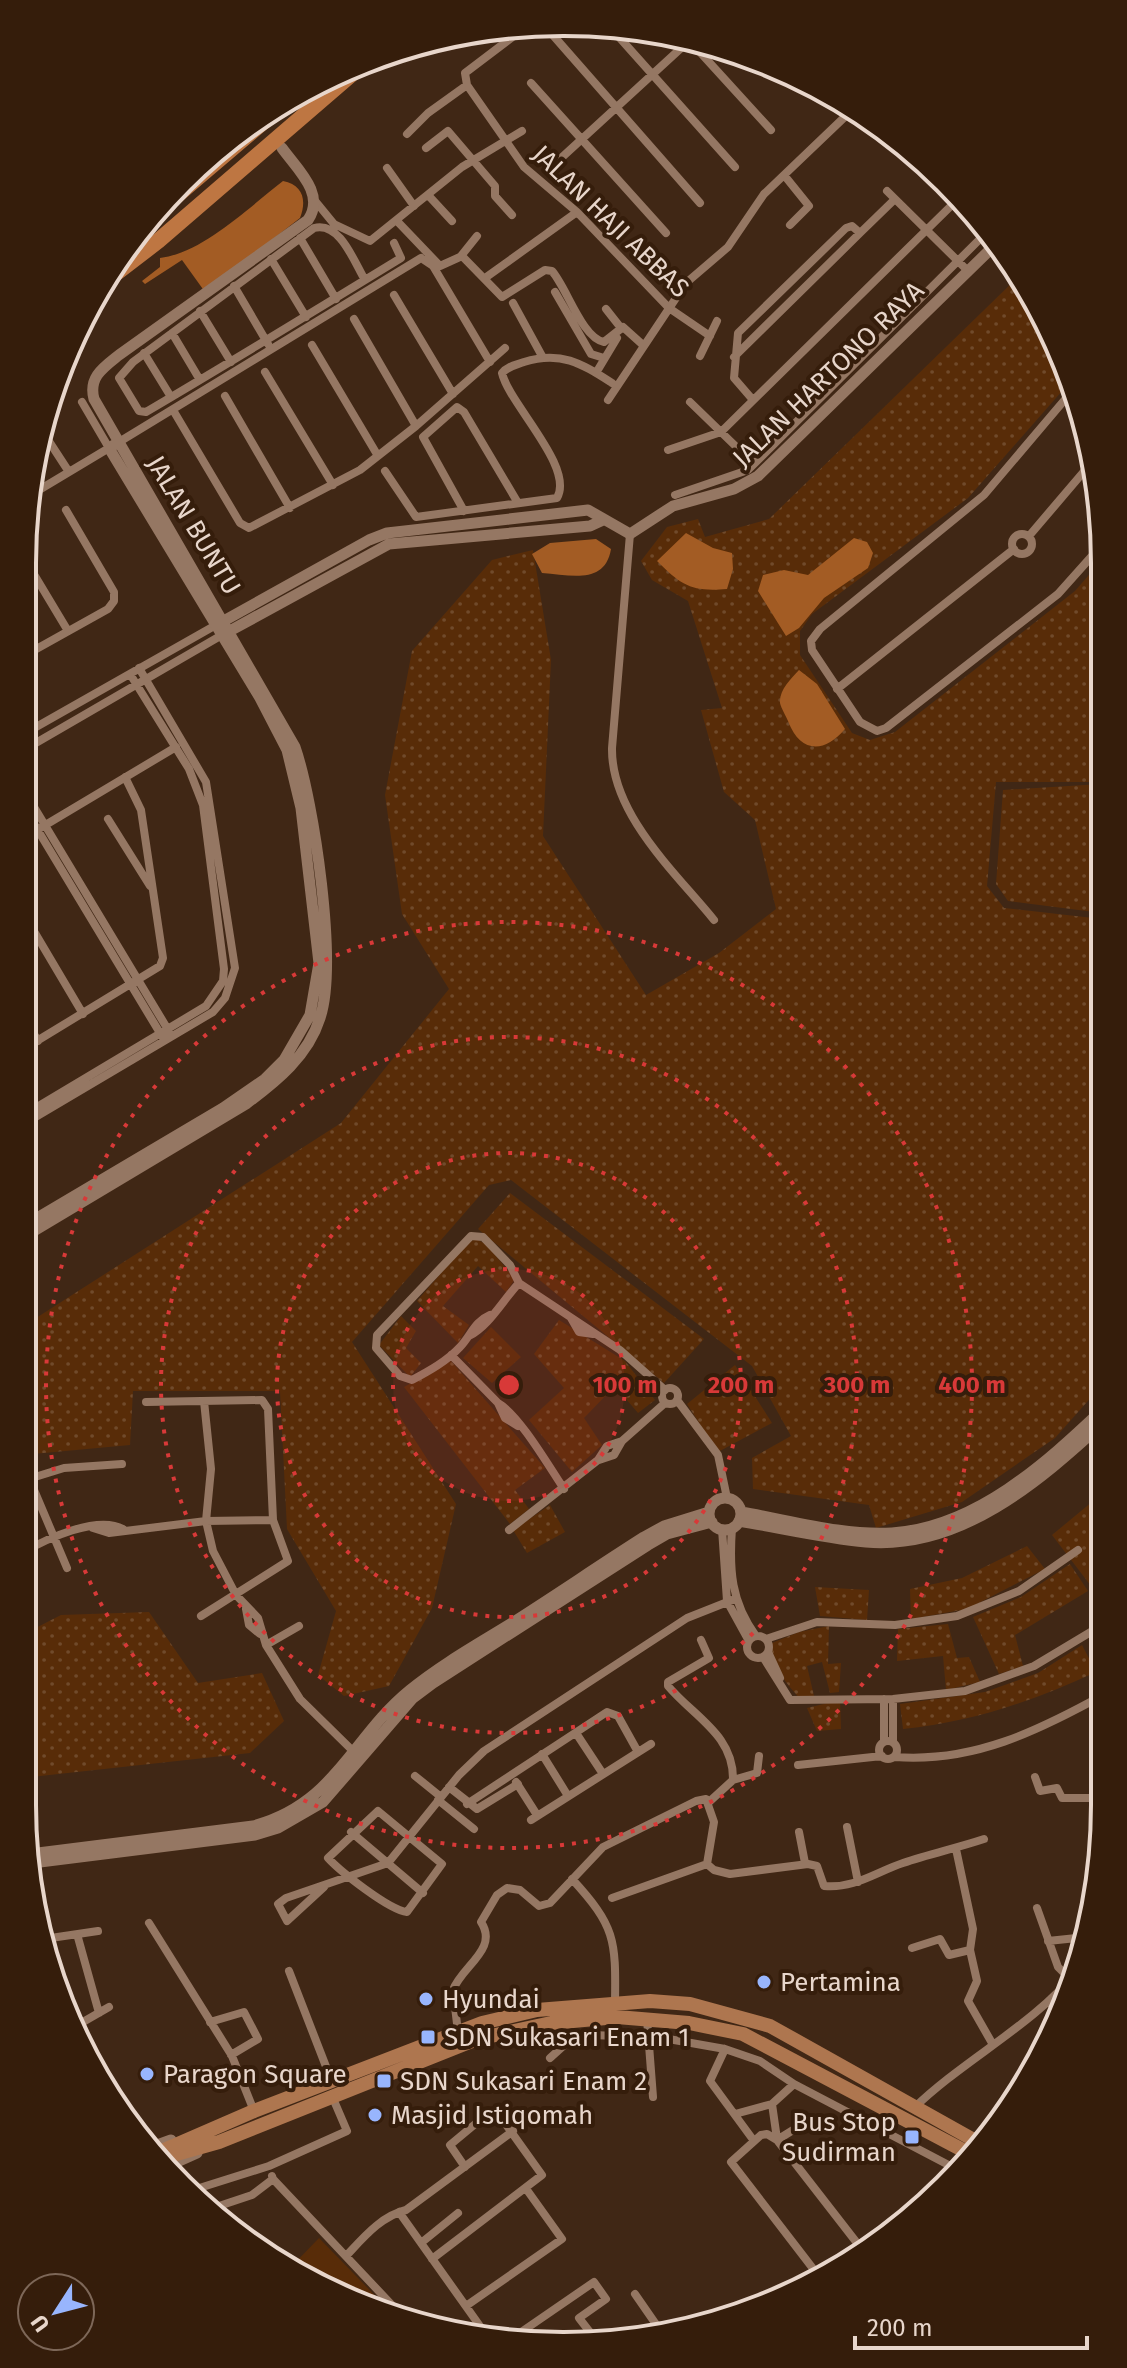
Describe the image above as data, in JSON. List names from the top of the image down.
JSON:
{
  "streets": {
    "street": ["JALAN HAJI ABBAS", "JALAN HARTONO RAYA", "JALAN BUNTU"]
  },
  "places": {
    "other": [
      "Pertamina",
      "Hyundai",
      "Paragon Square",
      "Masjid Istiqomah"
    ],
    "transit": ["SDN Sukasari Enam 1", "SDN Sukasari Enam 2", "Bus Stop Sudirman"]
  },
  "scale_bar": "200 m",
  "north": "bottom left",
  "rings": [
    "100 m",
    "200 m",
    "300 m",
    "400 m"
  ]
}
